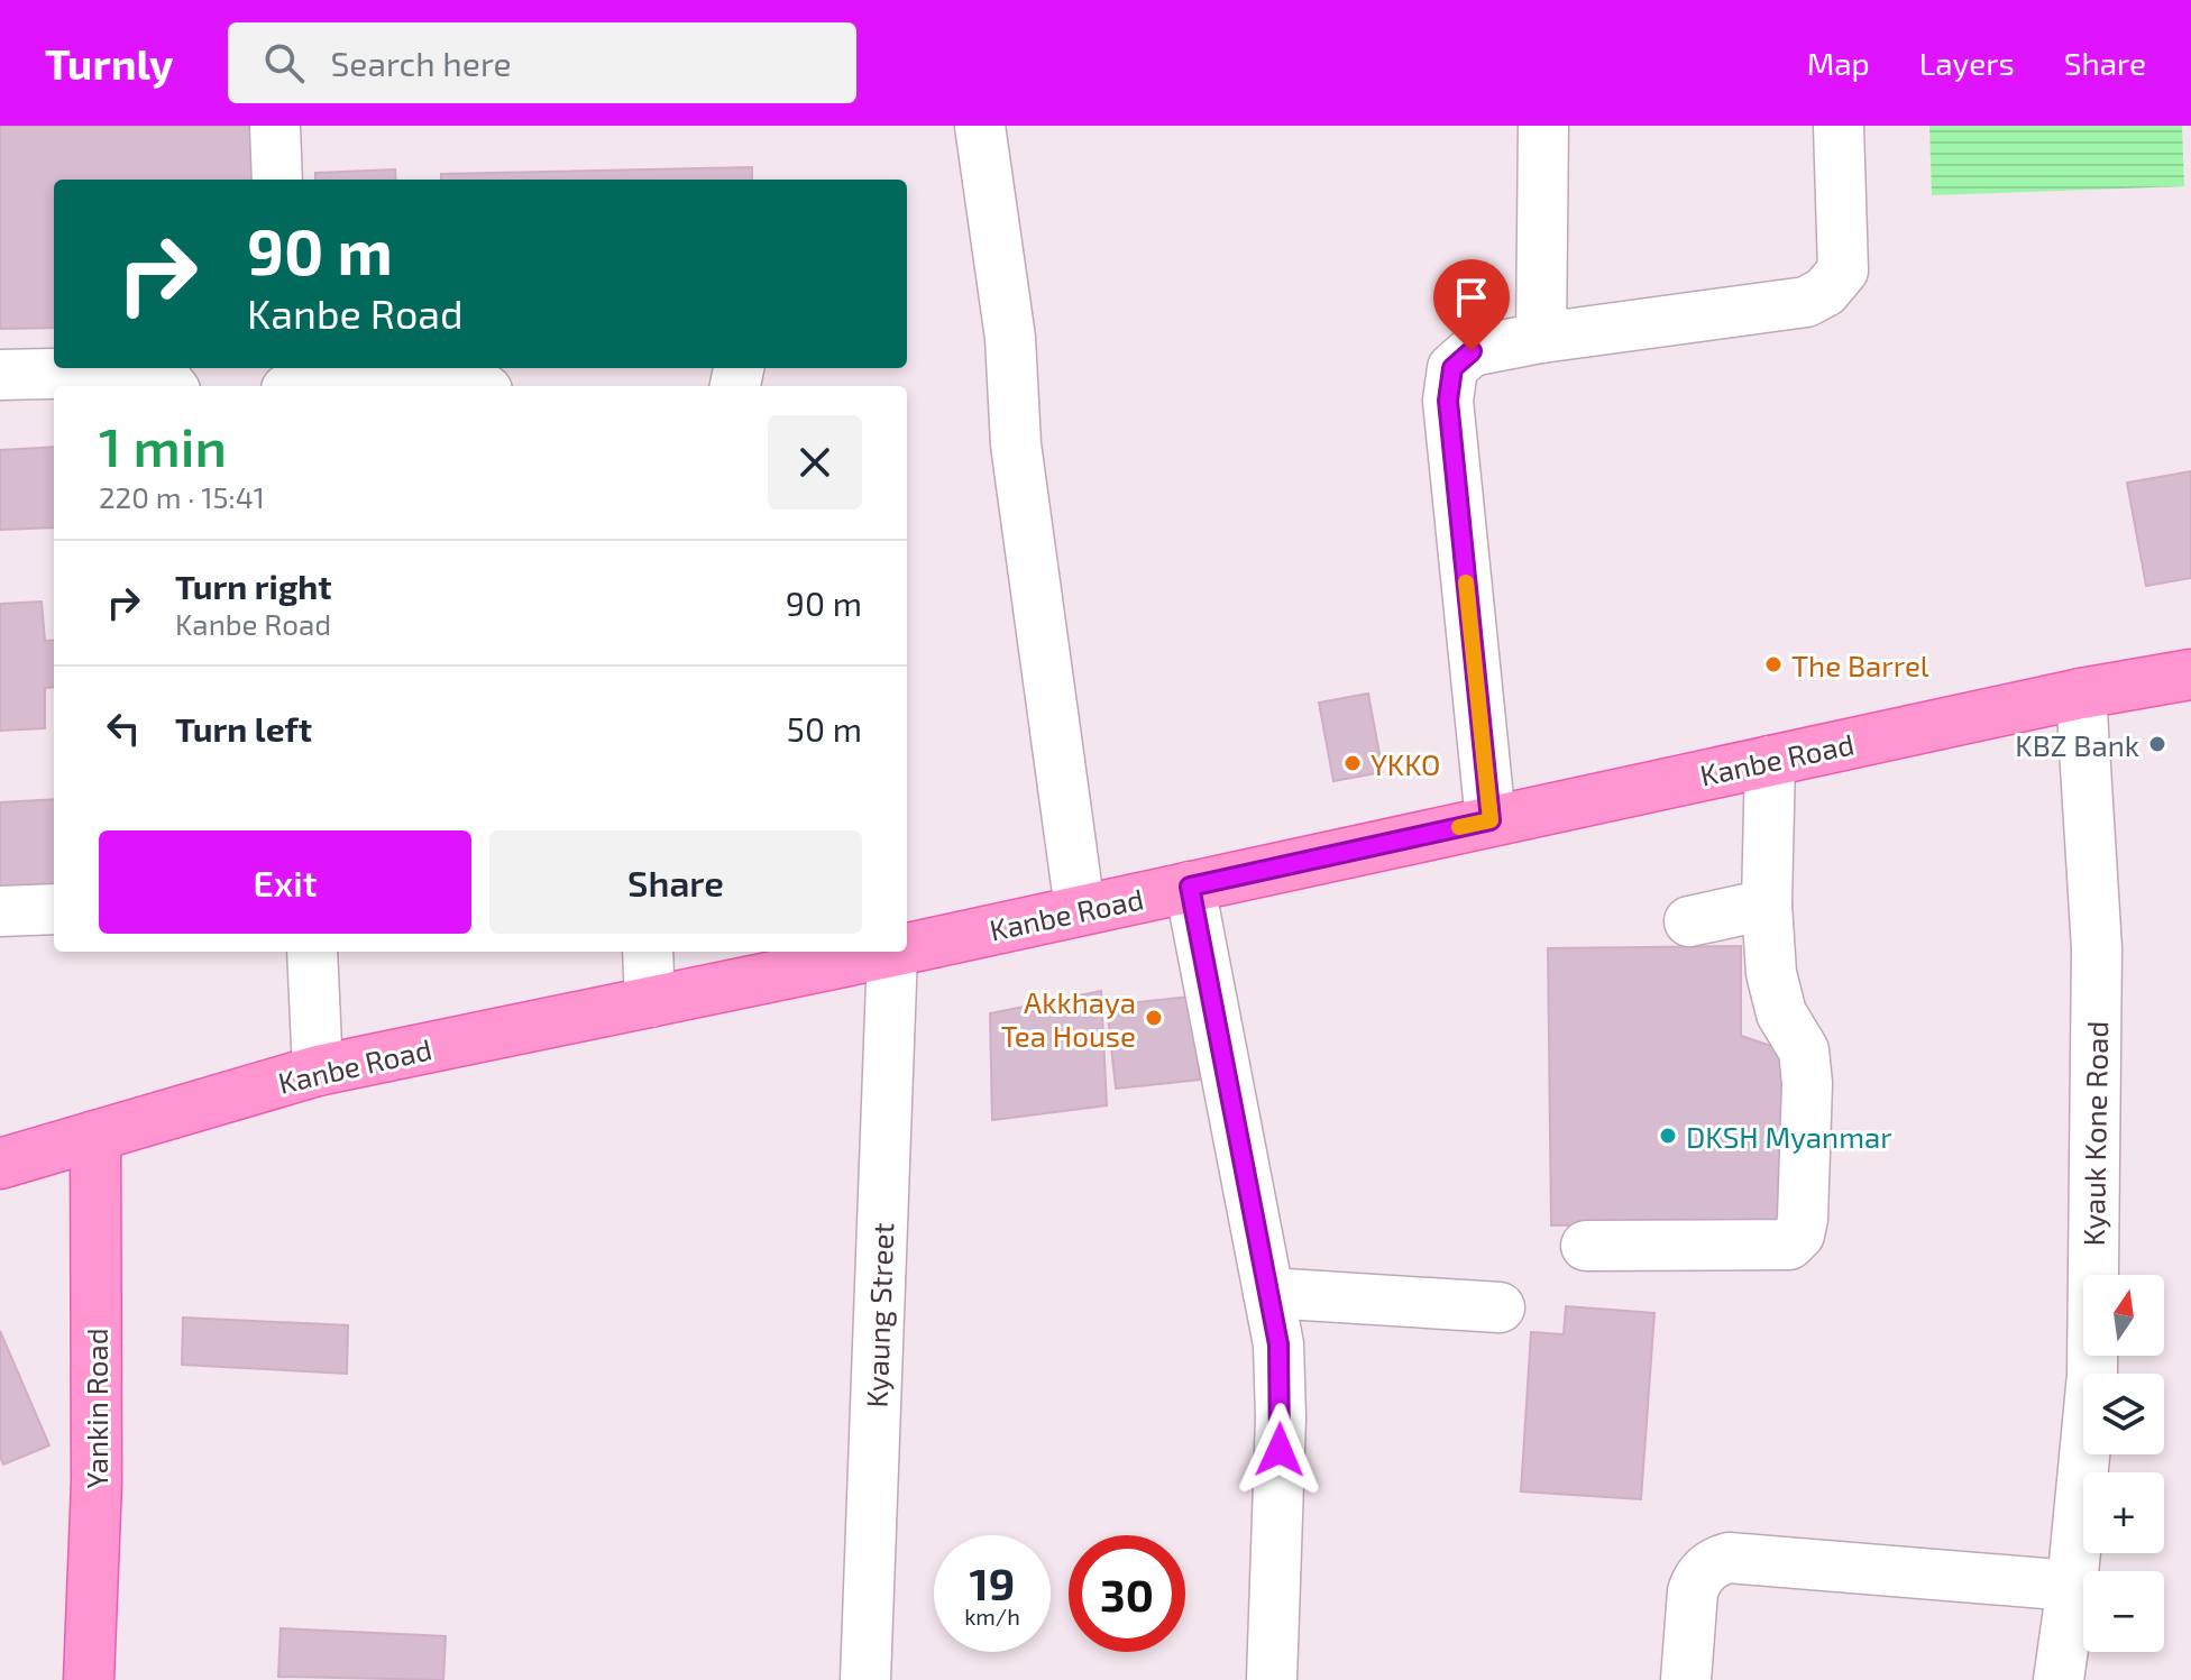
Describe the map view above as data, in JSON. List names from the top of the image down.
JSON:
{
  "streets": {
    "main road": ["Kanbe Road", "Yankin Road"],
    "street": ["Kyauk Kone Road", "Kyaung Street"]
  },
  "crossings": [
    ["Kanbe Road", "Kyauk Kone Road"],
    ["Kanbe Road", "Kyaung Street"],
    ["Kanbe Road", "Yankin Road"]
  ],
  "places": [
    "The Barrel",
    "KBZ Bank",
    "YKKO",
    "Akkhaya Tea House",
    "DKSH Myanmar"
  ],
  "north": "top",
  "page": {
    "header": "Turnly",
    "search": "Search here",
    "nav": ["Map", "Layers", "Share"],
    "turn": ["90 m", "Kanbe Road"],
    "heading": ["1 min", "220 m · 15:41"],
    "list": [
      {
        "name": "Turn right",
        "note": "Kanbe Road",
        "value": "90 m"
      },
      {
        "name": "Turn left",
        "value": "50 m"
      }
    ],
    "buttons": ["Exit", "Share"],
    "map_buttons": ["+", "−"],
    "speed": "19 km/h",
    "limit": "30"
  }
}
